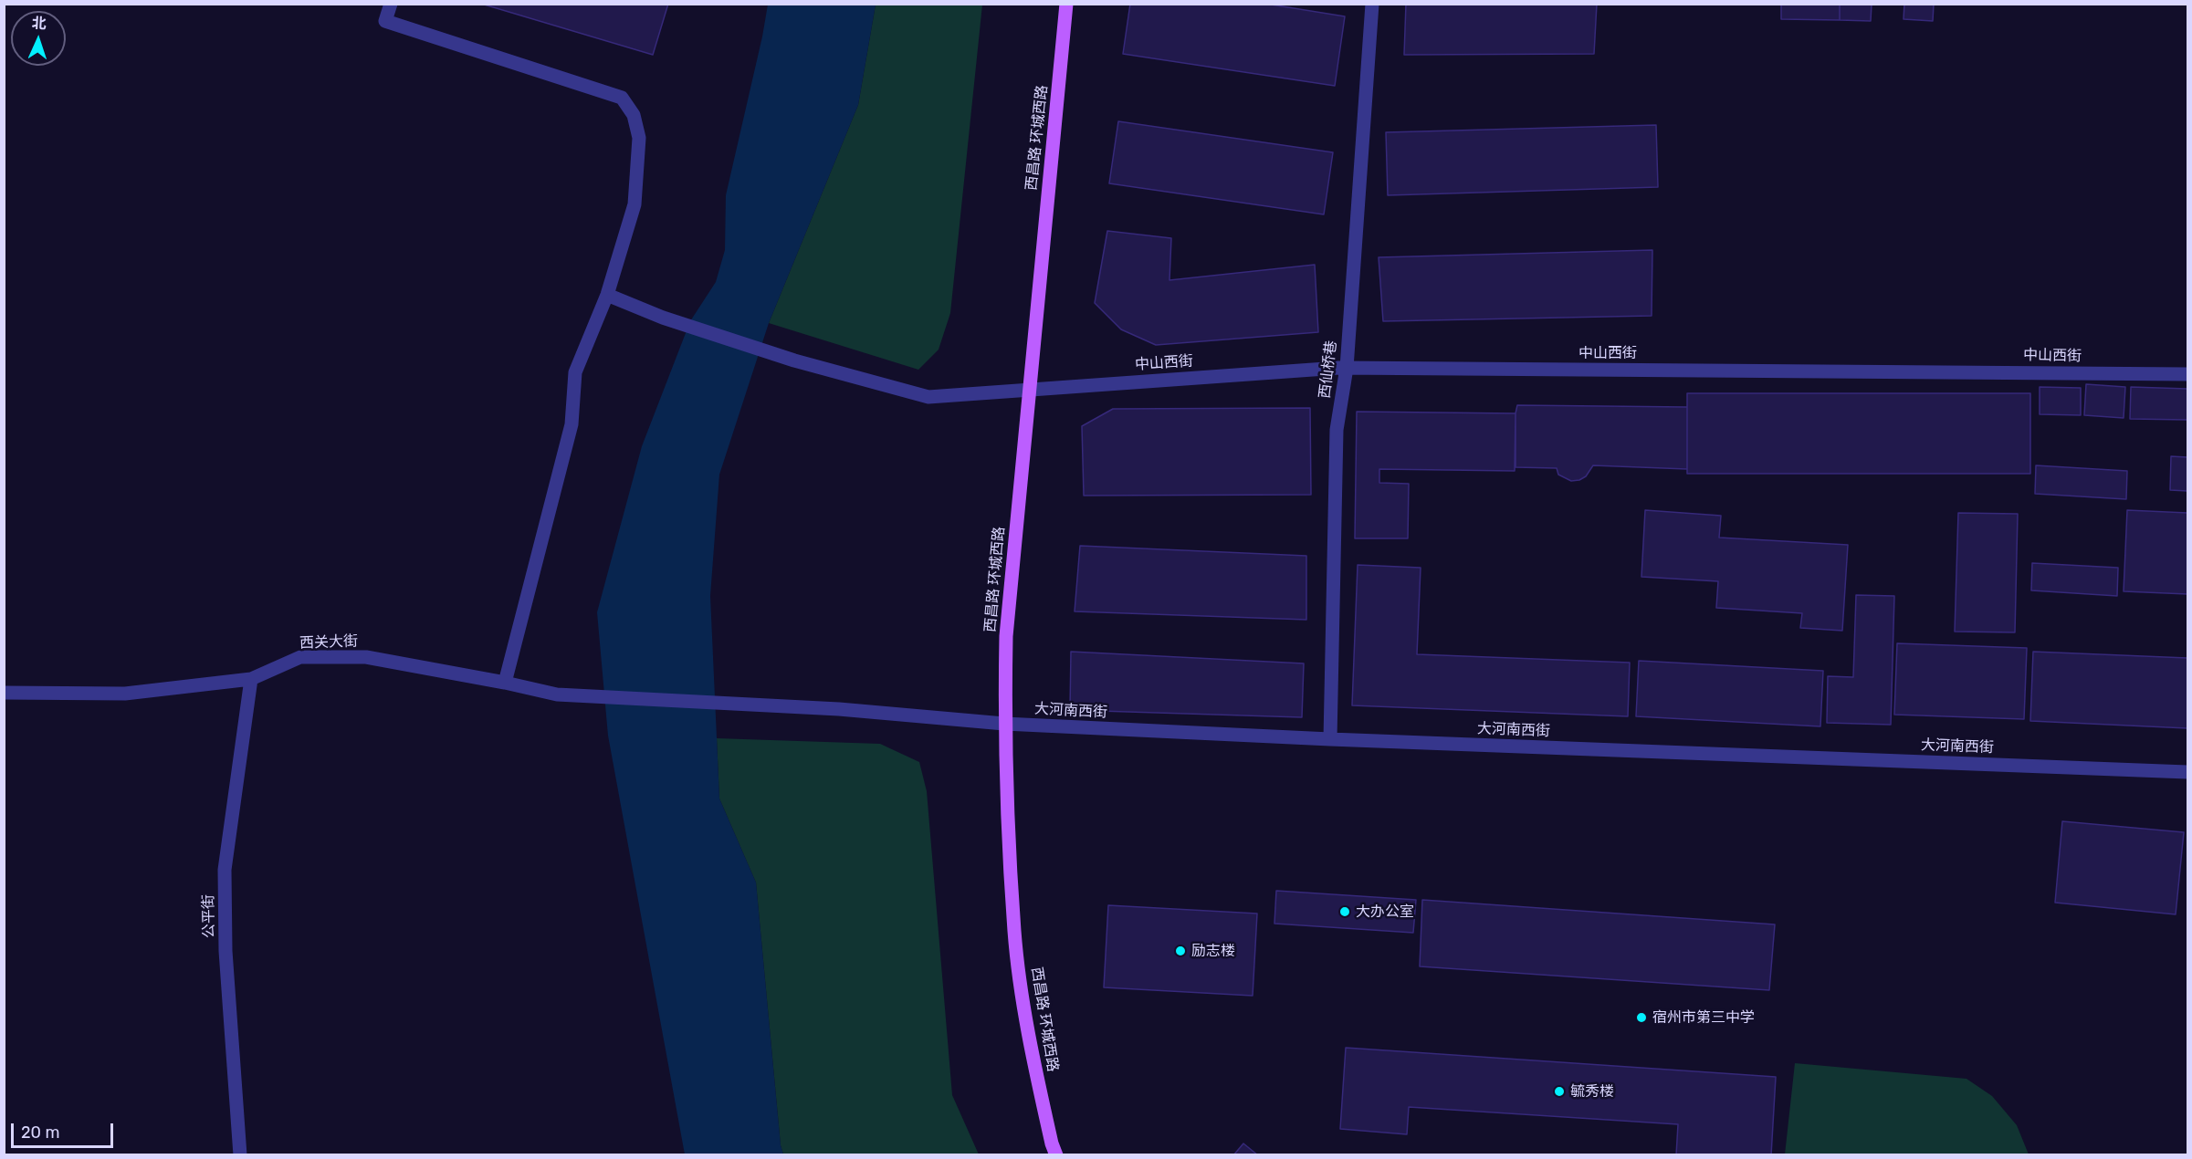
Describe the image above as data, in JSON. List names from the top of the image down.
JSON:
{
  "streets": {
    "main road": ["西昌路 环城西路"],
    "street": [
      "中山西街",
      "西仙桥巷",
      "西关大街",
      "大河南西街",
      "公平街"
    ]
  },
  "crossings": [
    ["西昌路 环城西路", "中山西街"],
    ["西昌路 环城西路", "大河南西街"],
    ["中山西街", "西仙桥巷"],
    ["西仙桥巷", "大河南西街"],
    ["西关大街", "大河南西街"],
    ["西关大街", "公平街"]
  ],
  "places": [
    "大办公室",
    "励志楼",
    "宿州市第三中学",
    "毓秀楼"
  ],
  "scale_bar": "20 m",
  "north": "top"
}
